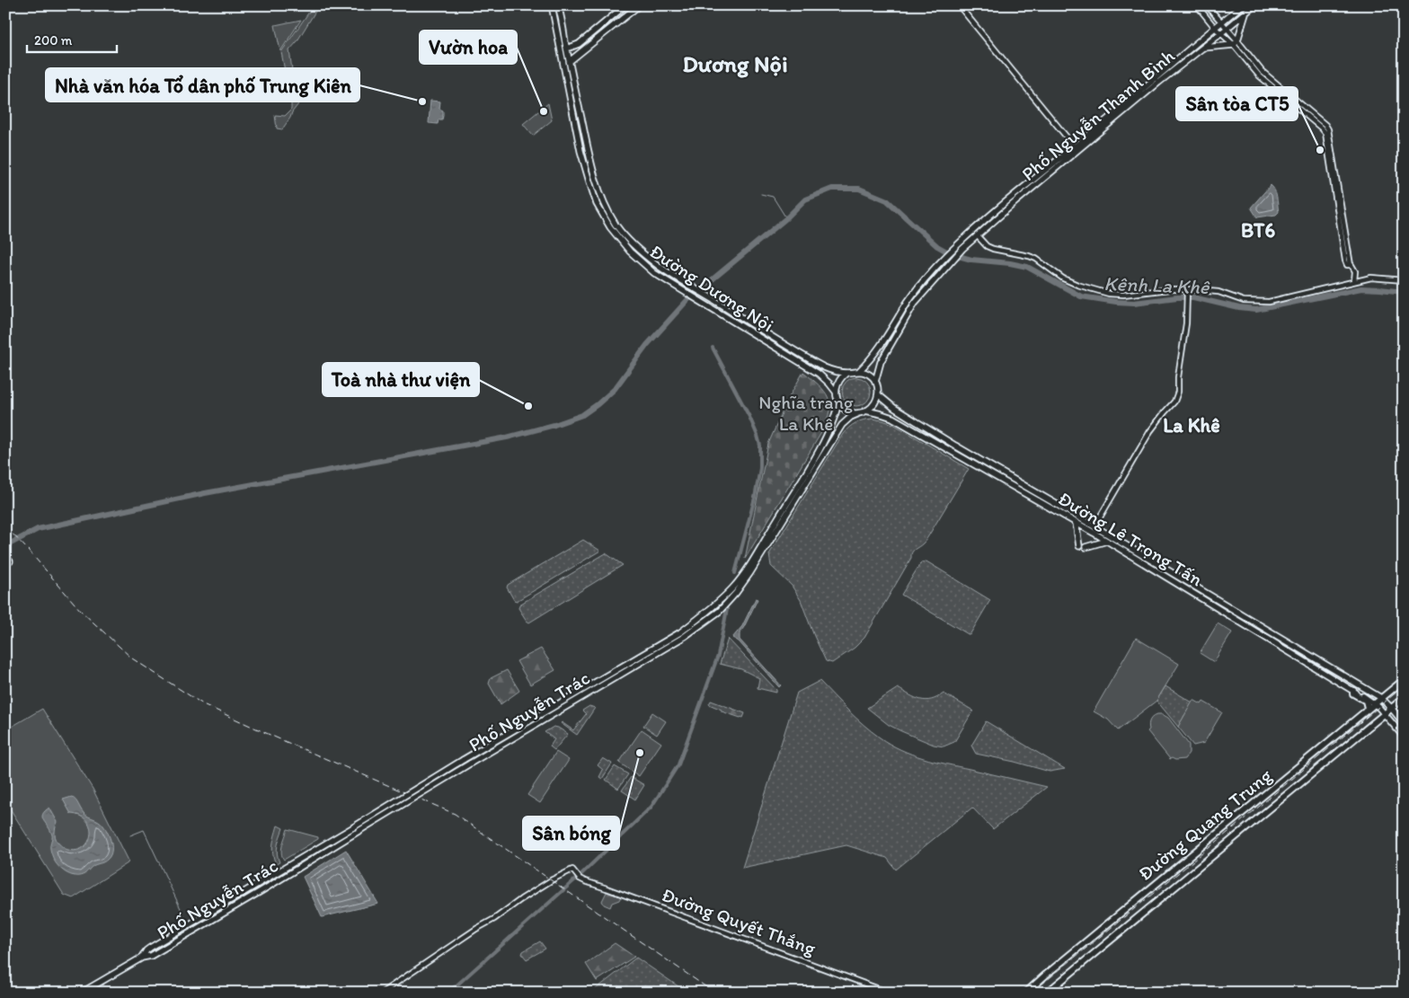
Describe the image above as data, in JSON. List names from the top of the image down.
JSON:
{
  "streets": {
    "highway": ["Đường Quang Trung"],
    "main road": [
      "Phố Nguyễn Thanh Bình",
      "Đường Dương Nội",
      "Đường Lê Trọng Tấn",
      "Phố Nguyễn Trác"
    ],
    "street": ["Đường Quyết Thắng"]
  },
  "crossings": [
    ["Phố Nguyễn Thanh Bình", "Đường Dương Nội"],
    ["Phố Nguyễn Thanh Bình", "Đường Lê Trọng Tấn"],
    ["Phố Nguyễn Thanh Bình", "Phố Nguyễn Trác"],
    ["Đường Dương Nội", "Đường Lê Trọng Tấn"],
    ["Đường Dương Nội", "Phố Nguyễn Trác"],
    ["Đường Lê Trọng Tấn", "Phố Nguyễn Trác"],
    ["Đường Lê Trọng Tấn", "Đường Quang Trung"]
  ],
  "districts": ["Dương Nội", "BT6", "La Khê"],
  "water": ["Kênh La Khê"],
  "parks": ["Nghĩa trang La Khê"],
  "places": [
    "Nhà văn hóa Tổ dân phố Trung Kiên",
    "Vườn hoa",
    "Sân tòa CT5",
    "Toà nhà thư viện",
    "Sân bóng"
  ],
  "scale_bar": "200 m"
}
